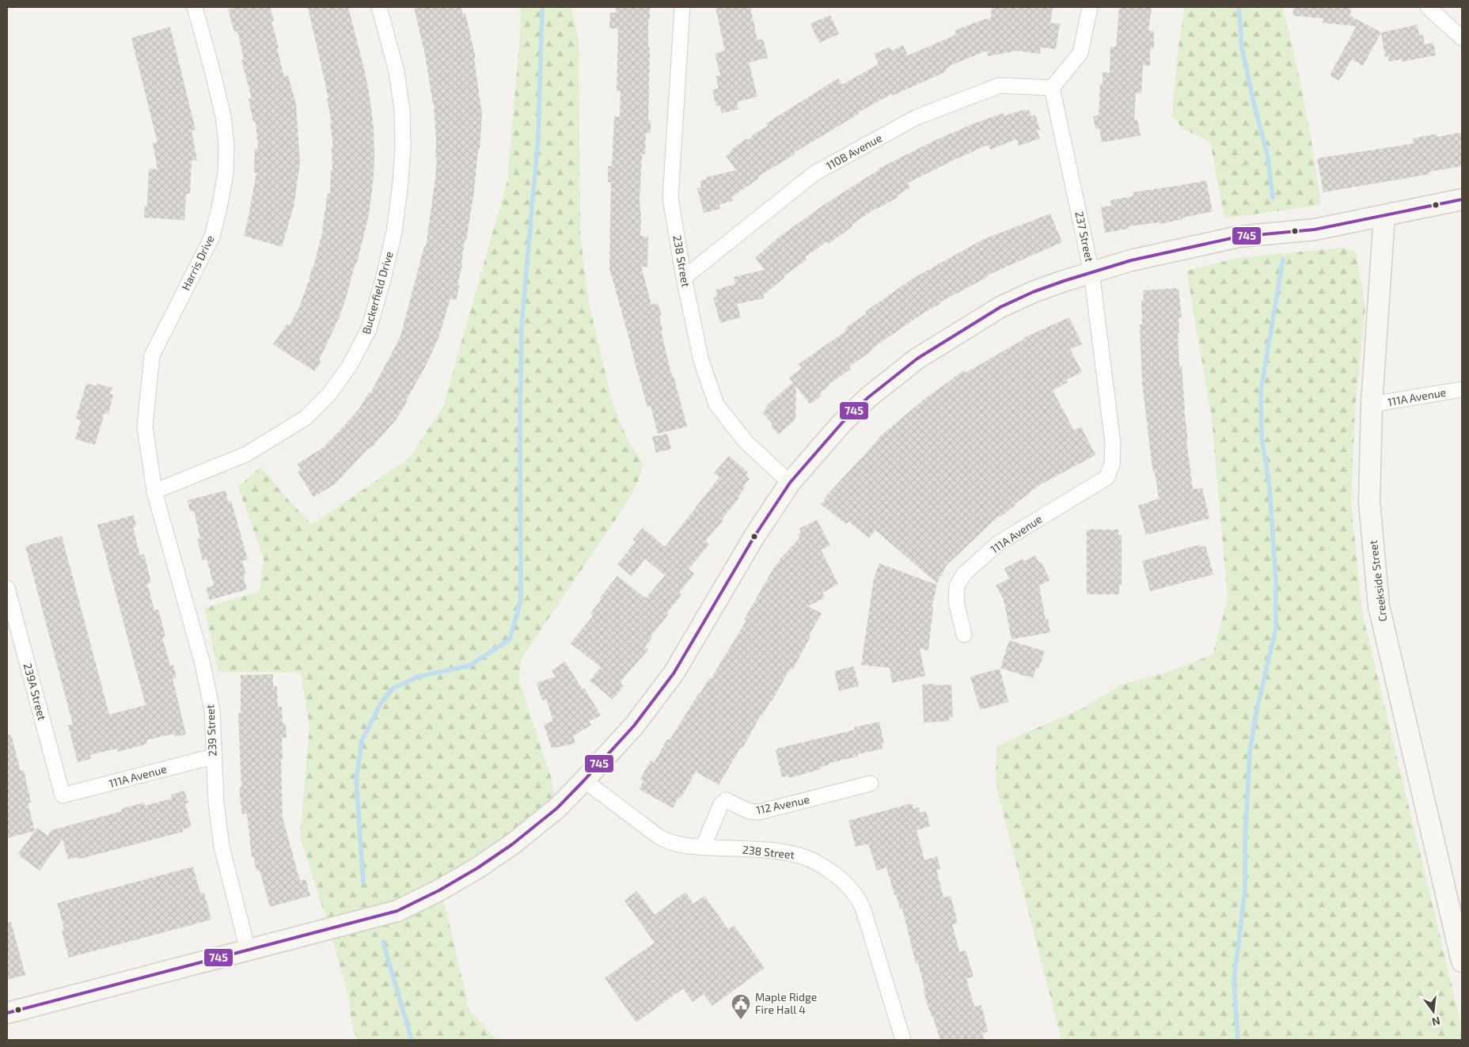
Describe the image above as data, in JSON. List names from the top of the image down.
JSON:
{
  "streets": {
    "main road": ["Creekside Street"],
    "street": [
      "110B Avenue",
      "237 Street",
      "238 Street",
      "Harris Drive",
      "Buckerfield Drive",
      "111A Avenue",
      "239A Street",
      "239 Street",
      "112 Avenue"
    ]
  },
  "crossings": [
    ["110B Avenue", "237 Street"],
    ["110B Avenue", "238 Street"],
    ["237 Street", "111A Avenue"],
    ["238 Street", "112 Avenue"],
    ["Harris Drive", "Buckerfield Drive"],
    ["Harris Drive", "239 Street"],
    ["Buckerfield Drive", "239 Street"],
    ["111A Avenue", "Creekside Street"],
    ["111A Avenue", "239A Street"],
    ["111A Avenue", "239 Street"]
  ],
  "places": {
    "public building": ["Maple Ridge Fire Hall 4"]
  },
  "lines": ["transit line 745"],
  "north": "bottom"
}
